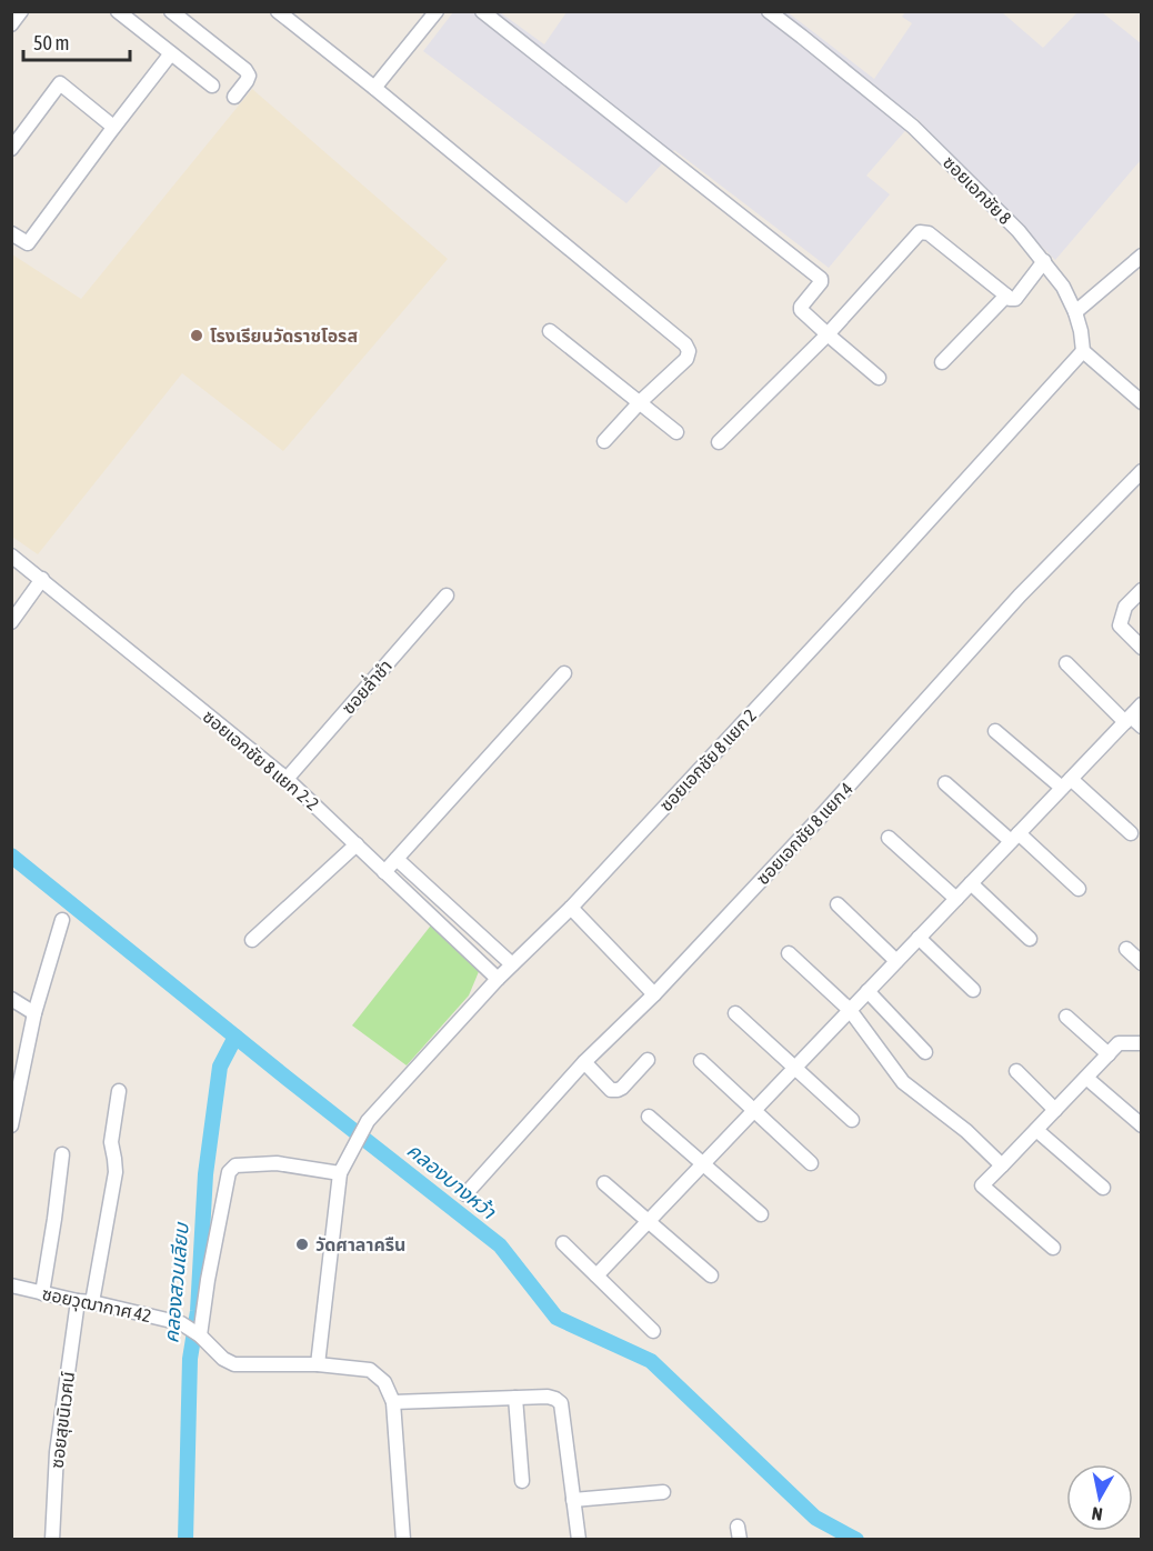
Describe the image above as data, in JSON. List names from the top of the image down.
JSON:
{
  "streets": {
    "street": [
      "ซอยเอกชัย 8",
      "ซอยล่ำชำ",
      "ซอยเอกชัย 8 แยก 2-2",
      "ซอยเอกชัย 8 แยก 2",
      "ซอยเอกชัย 8 แยก 4",
      "ซอยวุฒากาศ 42",
      "ซอยสุขนิเวศน์"
    ]
  },
  "crossings": [
    ["ซอยเอกชัย 8", "ซอยเอกชัย 8 แยก 2"],
    ["ซอยล่ำชำ", "ซอยเอกชัย 8 แยก 2-2"],
    ["ซอยเอกชัย 8 แยก 2-2", "ซอยเอกชัย 8 แยก 2"],
    ["ซอยวุฒากาศ 42", "ซอยสุขนิเวศน์"]
  ],
  "water": ["คลองบางหว้า", "คลองสวนเลียบ"],
  "places": ["โรงเรียนวัดราชโอรส", "วัดศาลาครืน"],
  "scale_bar": "50 m",
  "north": "bottom"
}
